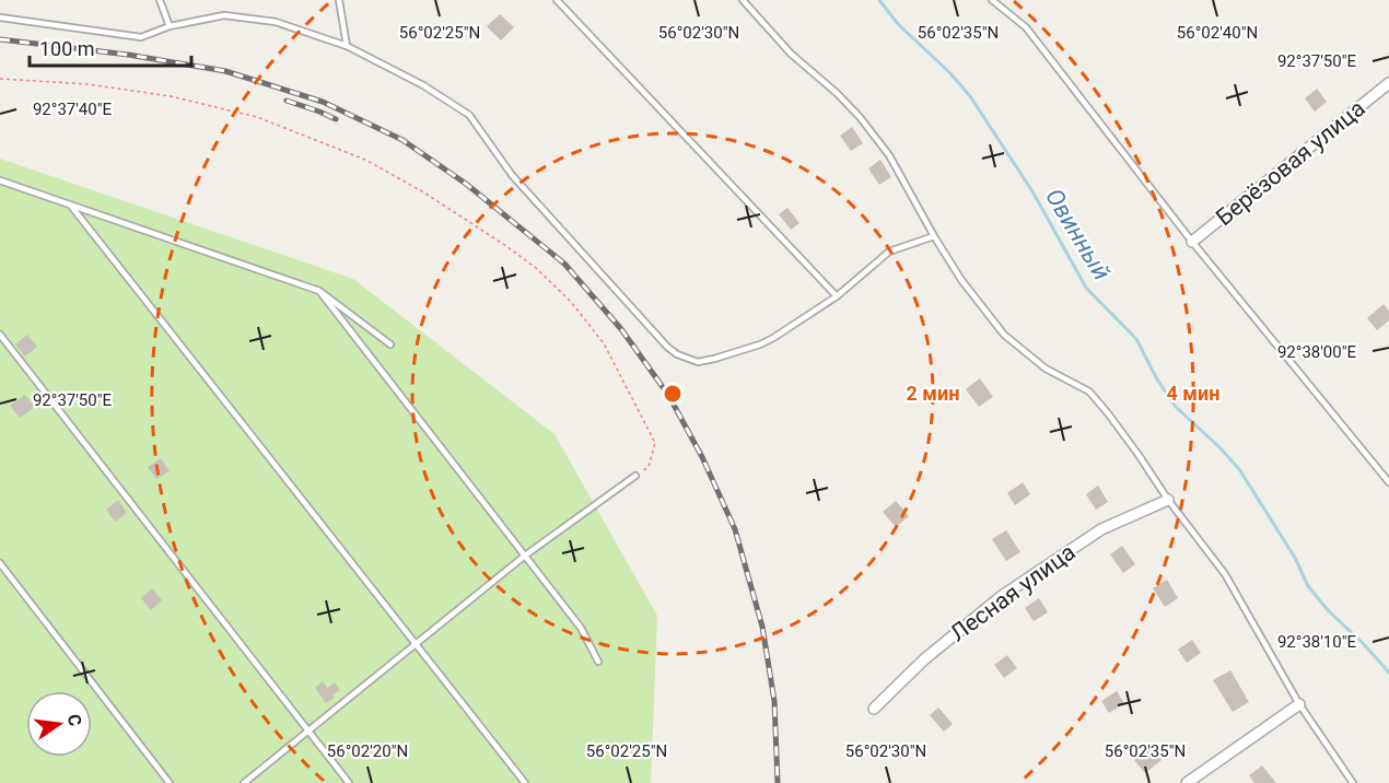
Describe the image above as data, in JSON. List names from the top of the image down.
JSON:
{
  "streets": {
    "street": ["Берёзовая улица", "Лесная улица"]
  },
  "water": ["Овинный"],
  "scale_bar": "100 m",
  "north": "right",
  "coordinates": [
    "56°02'25\"N",
    "56°02'30\"N",
    "56°02'35\"N",
    "56°02'40\"N",
    "92°37'50\"E",
    "92°37'40\"E",
    "92°38'00\"E",
    "92°38'10\"E",
    "56°02'20\"N"
  ],
  "rings": ["2 мин", "4 мин"]
}
